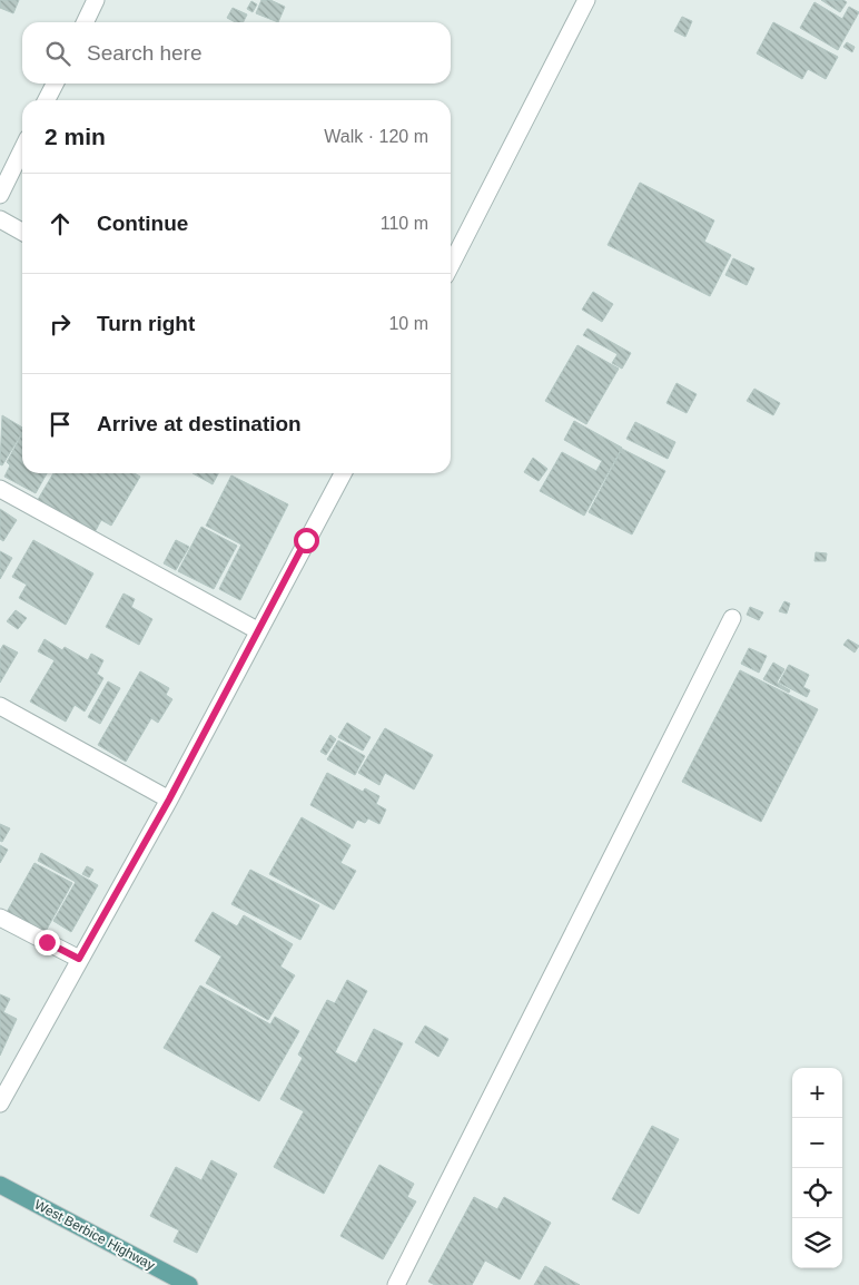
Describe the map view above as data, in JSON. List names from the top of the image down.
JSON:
{
  "streets": {
    "main road": ["West Berbice Highway"]
  },
  "page": {
    "search": "Search here",
    "heading": ["2 min", "Walk · 120 m"],
    "list": [
      ["Continue", "110 m"],
      ["Turn right", "10 m"],
      "Arrive at destination"
    ],
    "map_buttons": ["+", "−"]
  }
}
